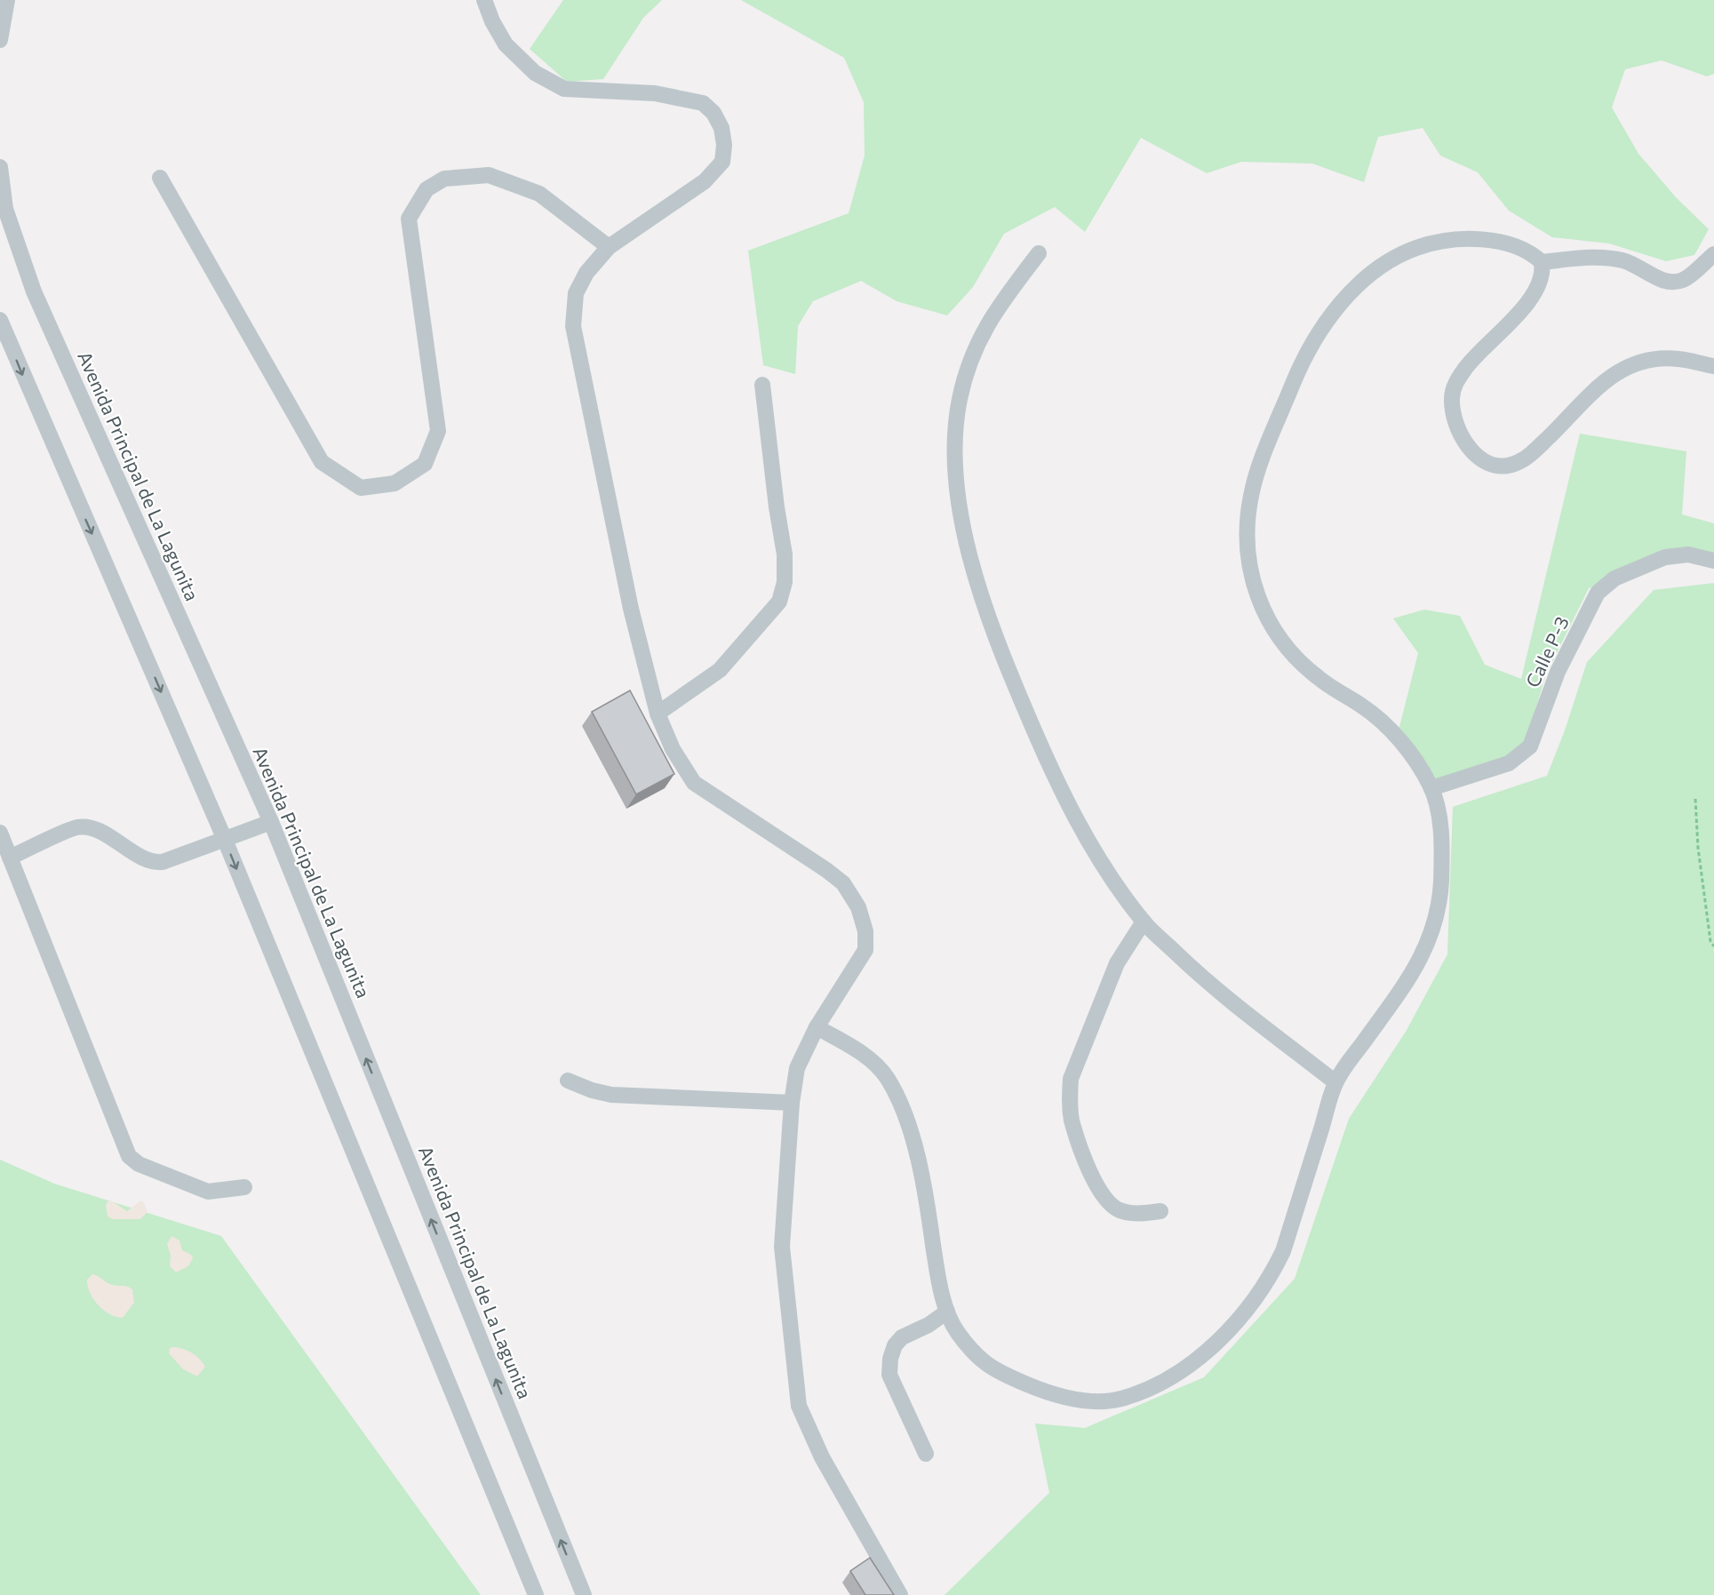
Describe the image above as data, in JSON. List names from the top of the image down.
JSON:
{
  "streets": {
    "street": ["Avenida Principal de La Lagunita", "Calle P-3"]
  }
}
